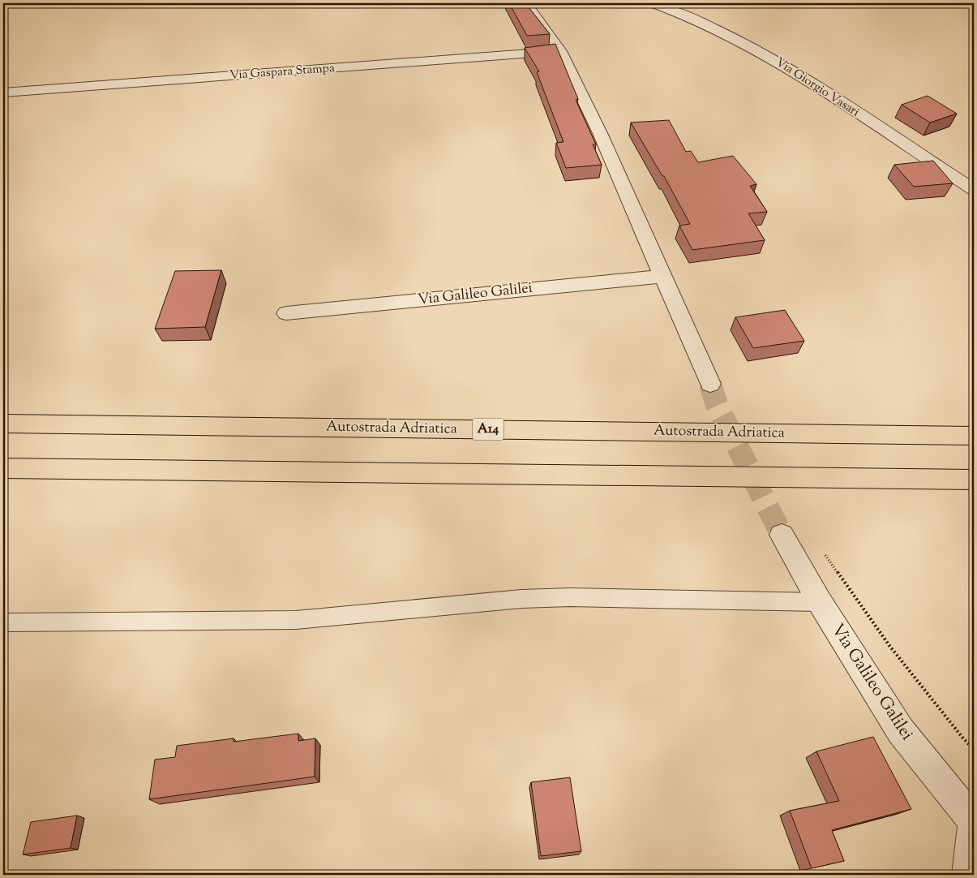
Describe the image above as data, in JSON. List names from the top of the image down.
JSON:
{
  "streets": {
    "highway": ["Autostrada Adriatica", "A14"],
    "street": ["Via Gaspara Stampa", "Via Giorgio Vasari", "Via Galileo Galilei"]
  }
}
